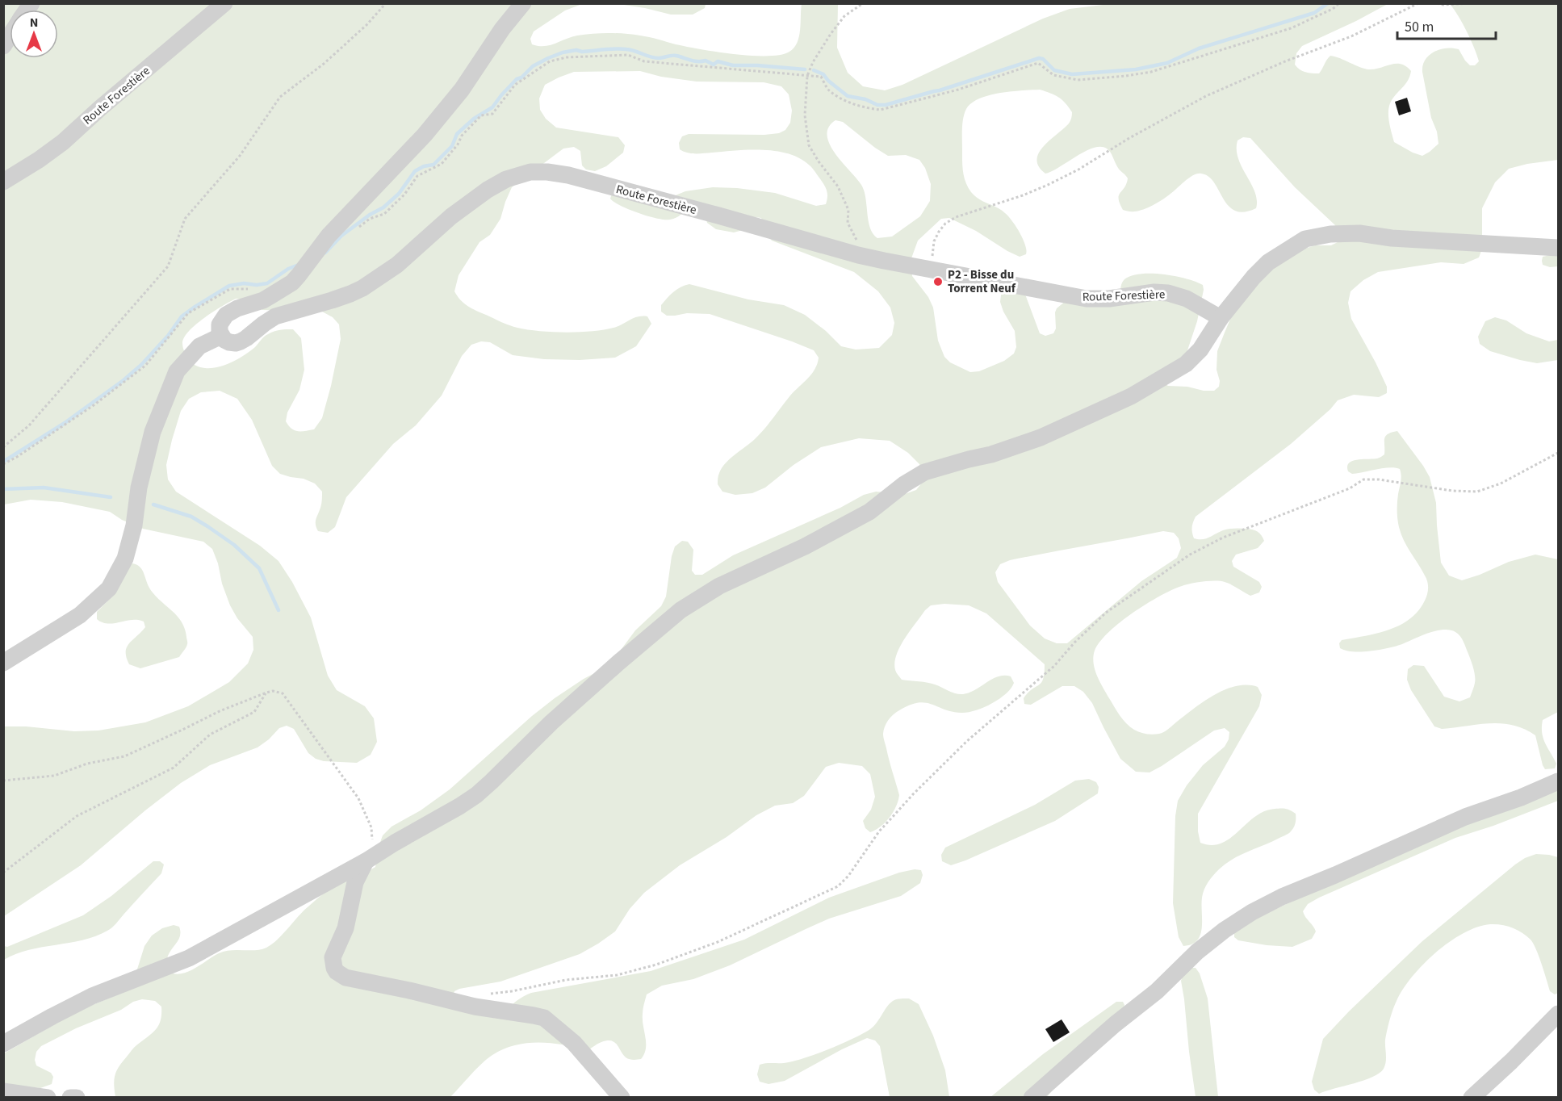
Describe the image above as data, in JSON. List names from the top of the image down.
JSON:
{
  "streets": {
    "street": ["Route Forestière"]
  },
  "places": ["P2 - Bisse du Torrent Neuf"],
  "scale_bar": "50 m",
  "north": "top"
}
